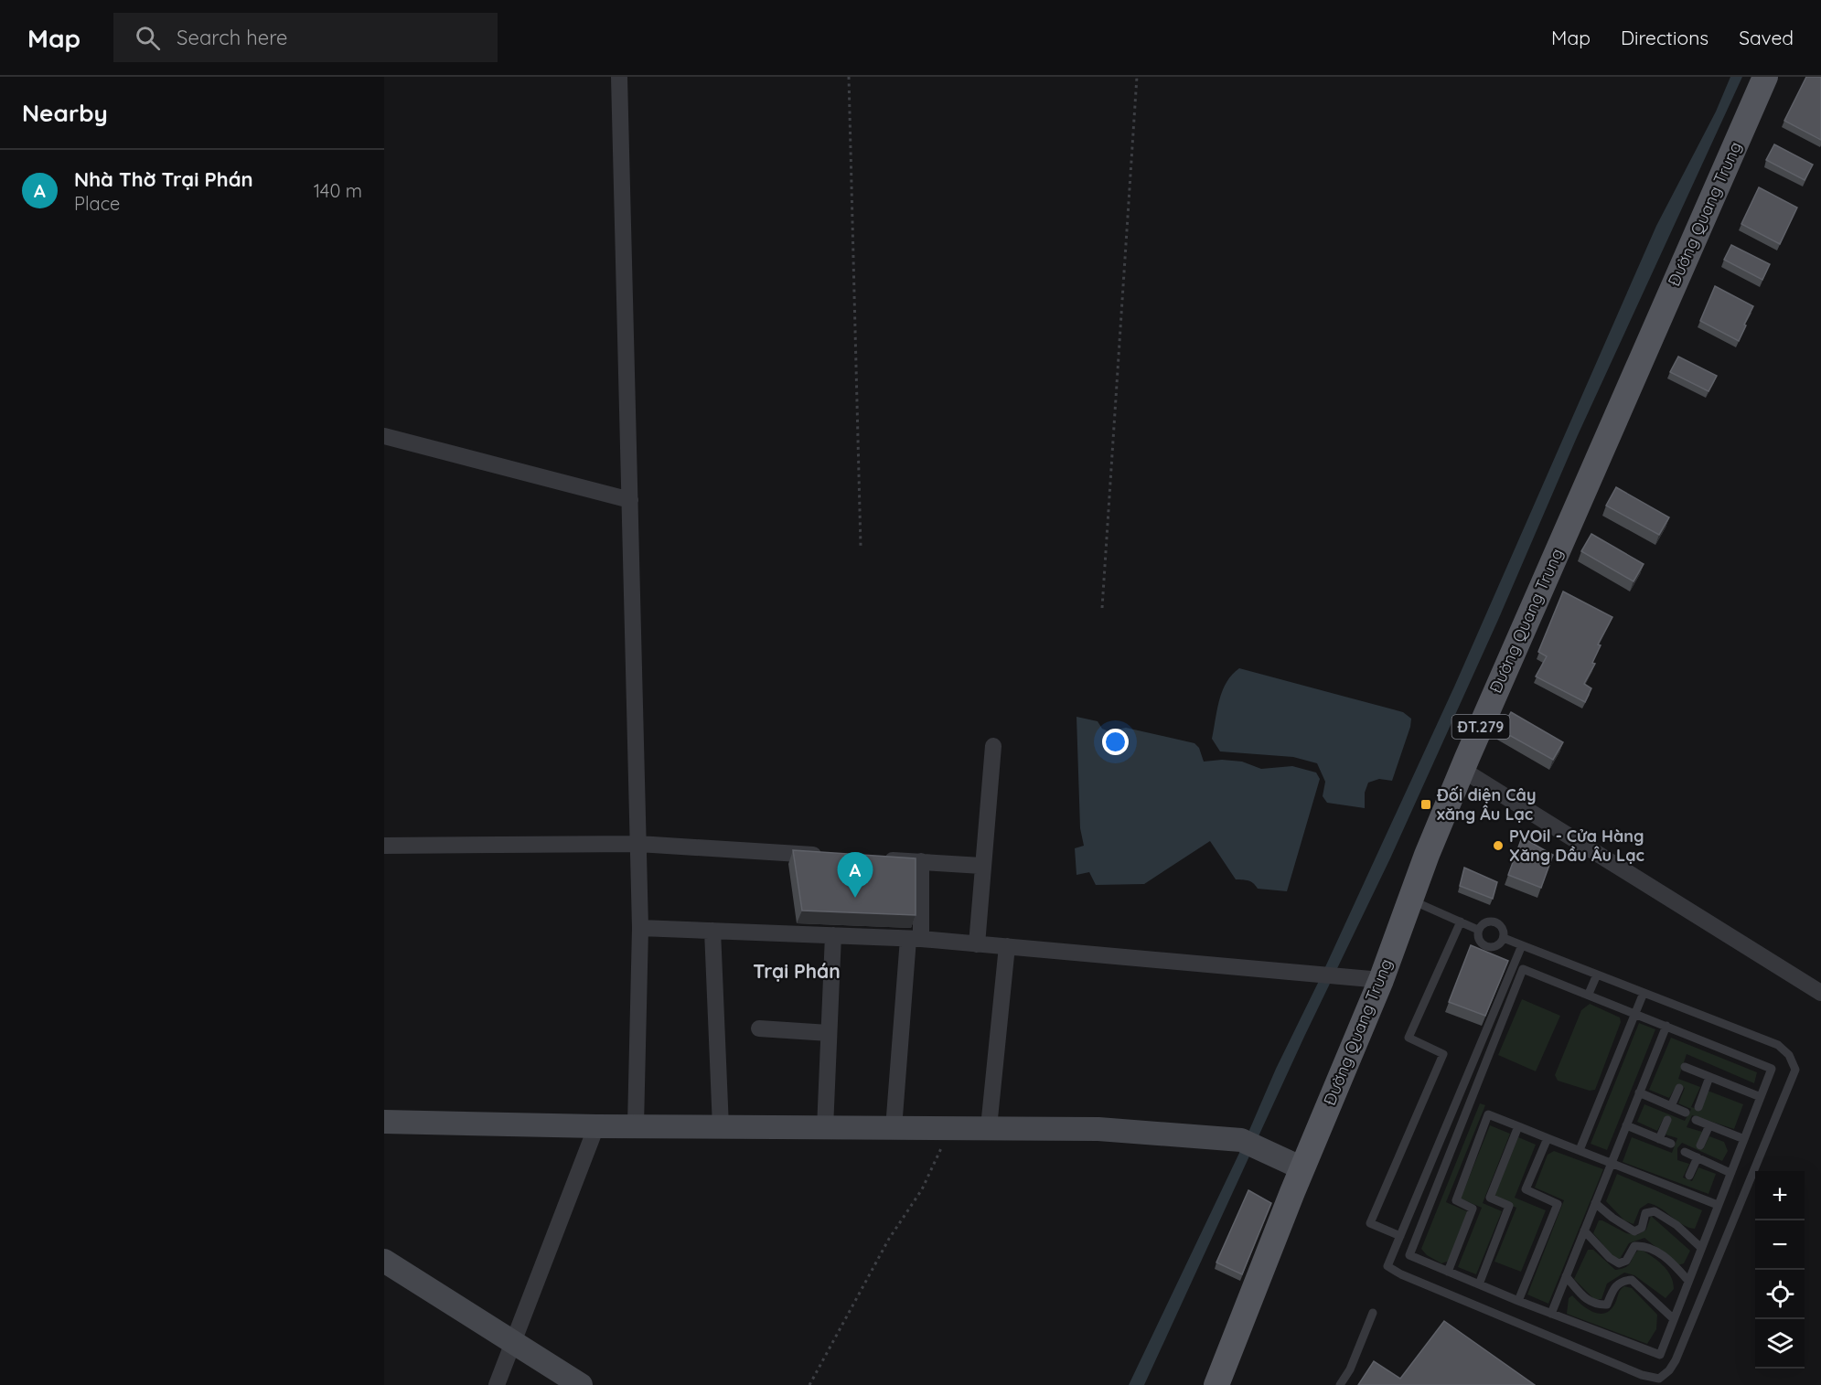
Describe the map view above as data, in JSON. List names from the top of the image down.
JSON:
{
  "streets": {
    "main road": ["Đường Quang Trung", "ĐT.279"]
  },
  "districts": ["Trại Phán"],
  "places": {
    "transit": ["Đối diện Cây xăng Âu Lạc"],
    "other": ["PVOil - Cửa Hàng Xăng Dầu Âu Lạc"]
  },
  "page": {
    "header": "Map",
    "search": "Search here",
    "nav": ["Map", "Directions", "Saved"],
    "heading": "Nearby",
    "list": [
      {
        "mark": "A",
        "name": "Nhà Thờ Trại Phán",
        "note": "Place",
        "value": "140 m"
      }
    ],
    "pins": "A",
    "map_buttons": ["+", "−"]
  }
}
